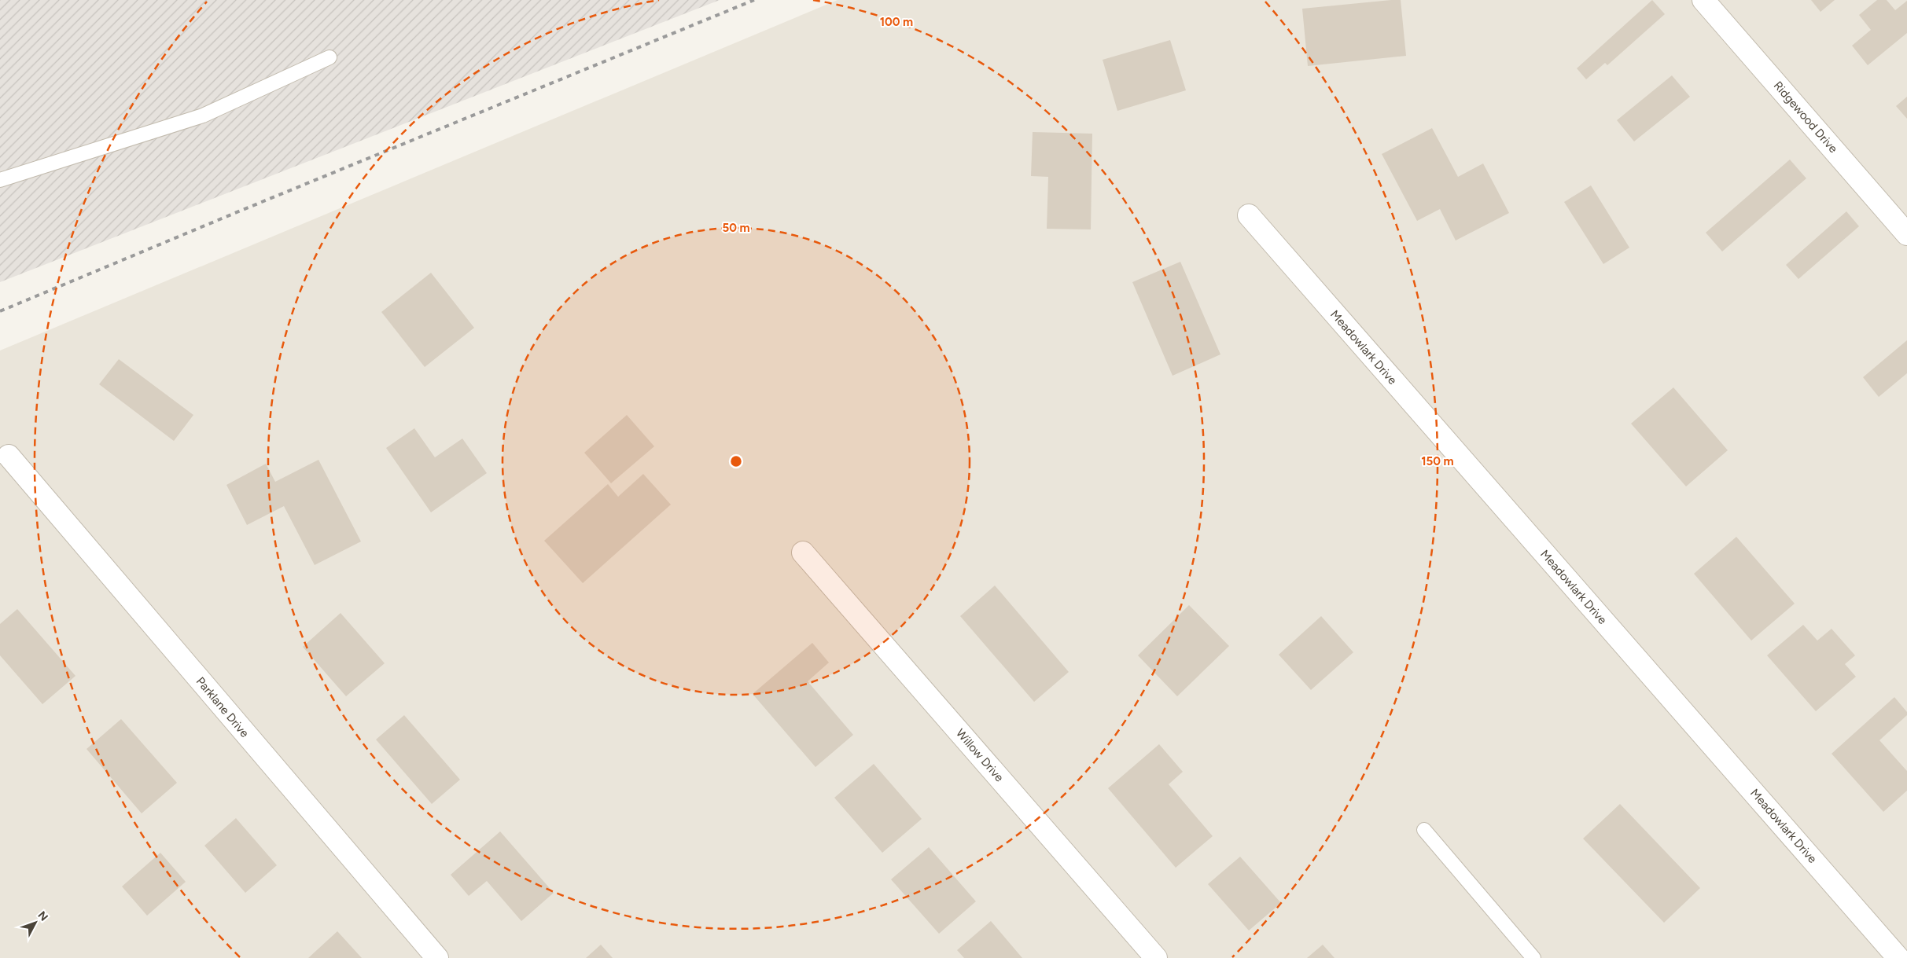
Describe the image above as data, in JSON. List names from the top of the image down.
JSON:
{
  "streets": {
    "street": [
      "Ridgewood Drive",
      "Meadowlark Drive",
      "Parklane Drive",
      "Willow Drive"
    ]
  },
  "north": "top right",
  "rings": ["100 m", "50 m", "150 m"]
}
